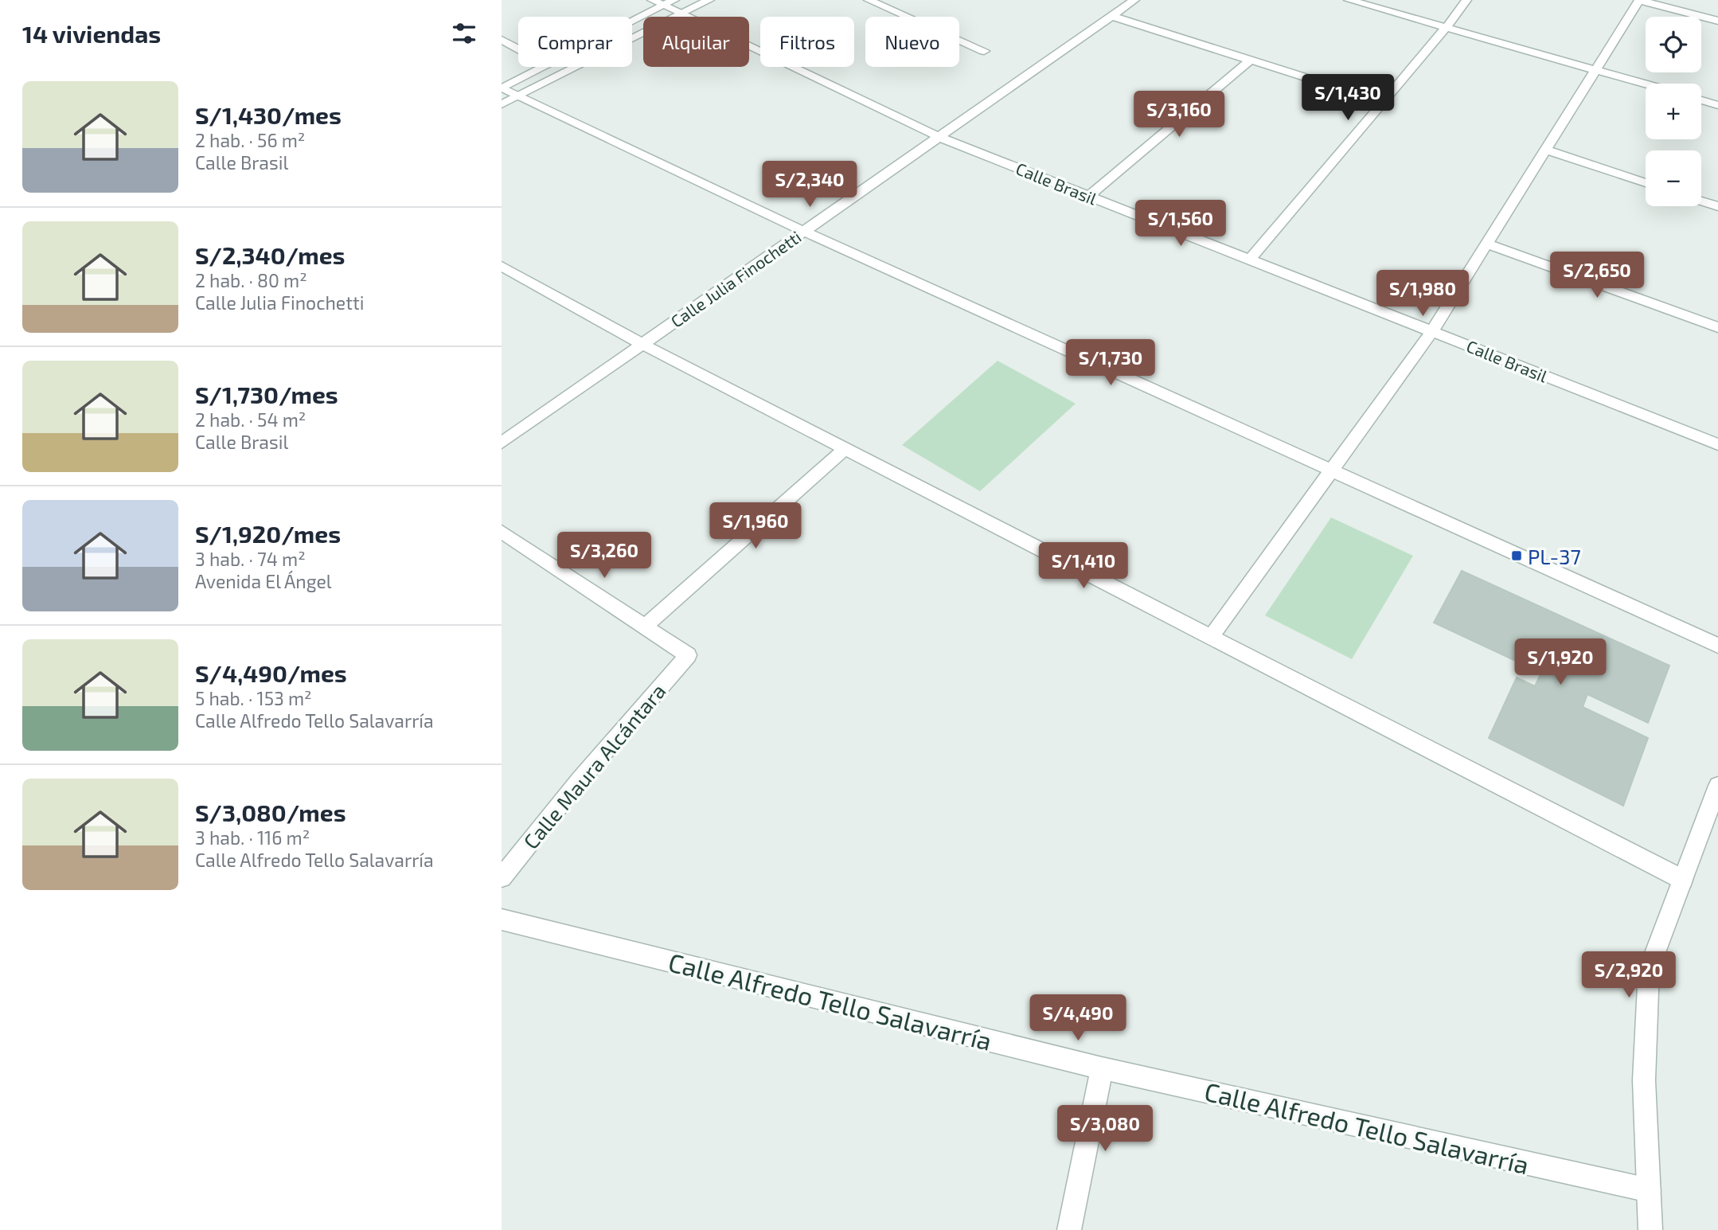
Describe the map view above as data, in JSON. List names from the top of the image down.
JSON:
{
  "streets": {
    "street": [
      "Calle Brasil",
      "Calle Julia Finochetti",
      "Calle Maura Alcántara",
      "Calle Alfredo Tello Salavarría"
    ]
  },
  "crossings": [
    ["Calle Brasil", "Calle Julia Finochetti"]
  ],
  "places": {
    "transit": ["PL-37"]
  },
  "page": {
    "heading": "14 viviendas",
    "map_buttons": ["+", "−"],
    "chip": [
      "Comprar",
      "Alquilar",
      "Filtros",
      "Nuevo"
    ],
    "list": [
      {
        "name": "S/1,430/mes",
        "note": "2 hab. · 56 m² · Calle Brasil"
      },
      {
        "name": "S/2,340/mes",
        "note": "2 hab. · 80 m² · Calle Julia Finochetti"
      },
      {
        "name": "S/1,730/mes",
        "note": "2 hab. · 54 m² · Calle Brasil"
      },
      {
        "name": "S/1,920/mes",
        "note": "3 hab. · 74 m² · Avenida El Ángel"
      },
      {
        "name": "S/4,490/mes",
        "note": "5 hab. · 153 m² · Calle Alfredo Tello Salavarría"
      },
      {
        "name": "S/3,080/mes",
        "note": "3 hab. · 116 m² · Calle Alfredo Tello Salavarría"
      }
    ],
    "price": [
      "S/1,430",
      "S/3,160",
      "S/2,340",
      "S/1,560",
      "S/2,650",
      "S/1,980",
      "S/1,730",
      "S/1,960",
      "S/3,260",
      "S/1,410",
      "S/1,920",
      "S/2,920",
      "S/4,490",
      "S/3,080"
    ]
  }
}
